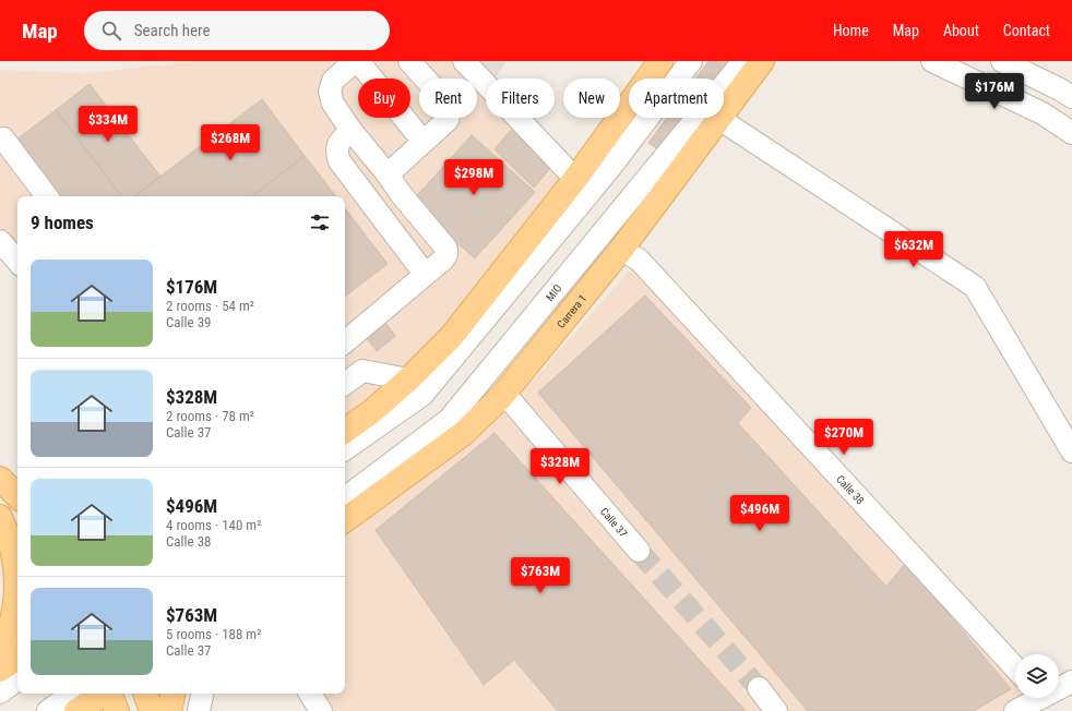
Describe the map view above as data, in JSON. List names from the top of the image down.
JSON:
{
  "streets": {
    "main road": ["Carrera 1"],
    "street": ["MIO", "Calle 38", "Calle 37"]
  },
  "crossings": [
    ["Carrera 1", "Calle 38"],
    ["Carrera 1", "Calle 37"]
  ],
  "page": {
    "header": "Map",
    "search": "Search here",
    "nav": [
      "Home",
      "Map",
      "About",
      "Contact"
    ],
    "price": [
      "$176M",
      "$334M",
      "$268M",
      "$298M",
      "$632M",
      "$270M",
      "$328M",
      "$496M",
      "$763M"
    ],
    "chip": [
      "Buy",
      "Rent",
      "Filters",
      "New",
      "Apartment"
    ],
    "heading": "9 homes",
    "list": [
      {
        "name": "$176M",
        "note": "2 rooms · 54 m² · Calle 39"
      },
      {
        "name": "$328M",
        "note": "2 rooms · 78 m² · Calle 37"
      },
      {
        "name": "$496M",
        "note": "4 rooms · 140 m² · Calle 38"
      },
      {
        "name": "$763M",
        "note": "5 rooms · 188 m² · Calle 37"
      }
    ]
  }
}
